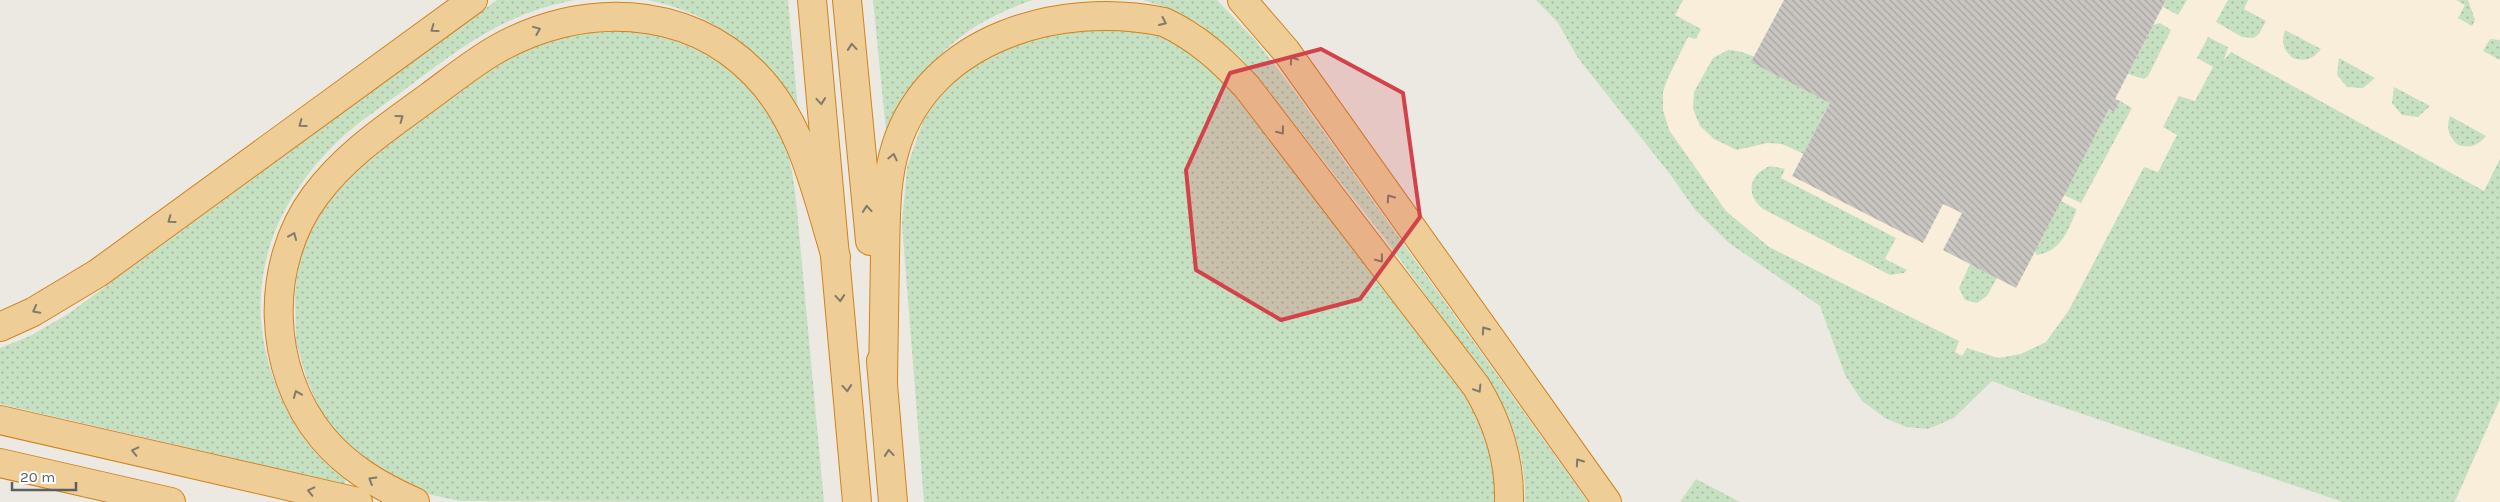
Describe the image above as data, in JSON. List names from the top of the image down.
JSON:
{
  "scale_bar": "20 m"
}
